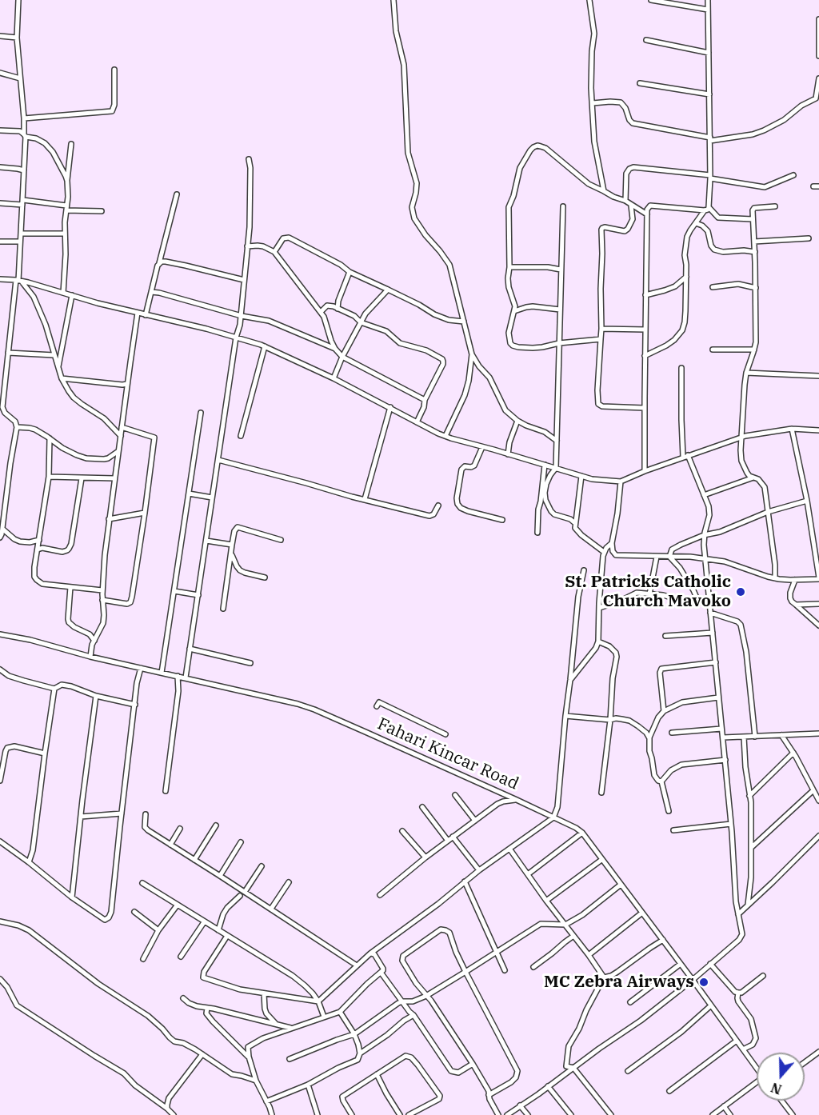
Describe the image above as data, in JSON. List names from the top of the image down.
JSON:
{
  "streets": {
    "street": ["Fahari Kincar Road"]
  },
  "places": ["St. Patricks Catholic Church Mavoko", "MC Zebra Airways"],
  "north": "bottom"
}
